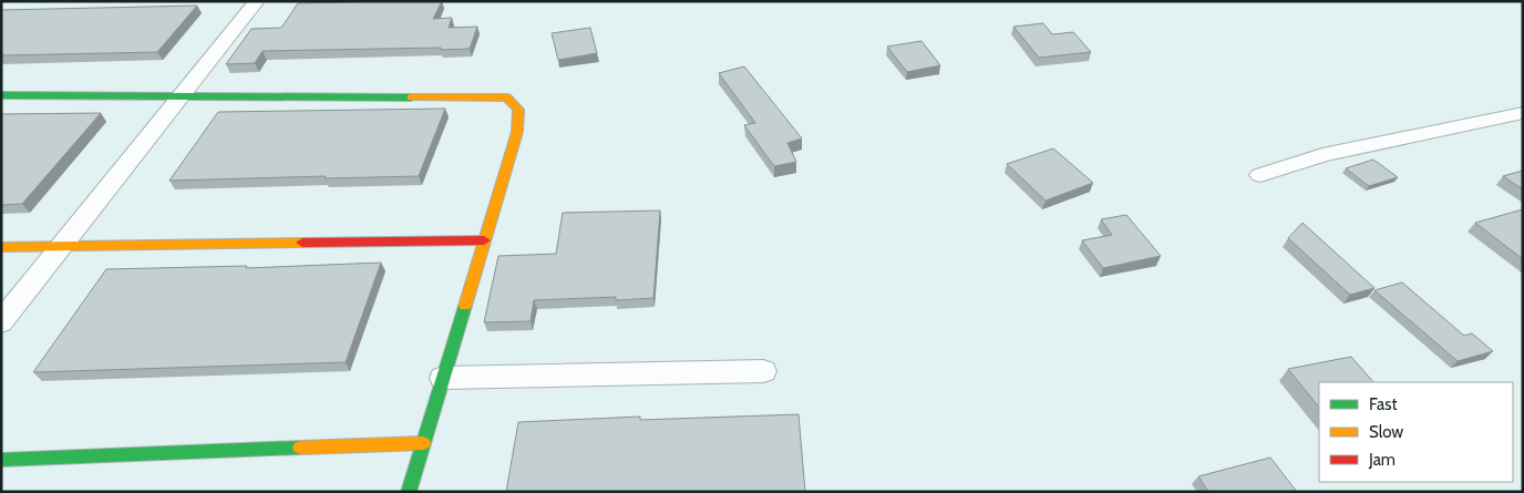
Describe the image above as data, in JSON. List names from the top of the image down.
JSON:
{
  "legend": ["Fast", "Slow", "Jam"]
}
